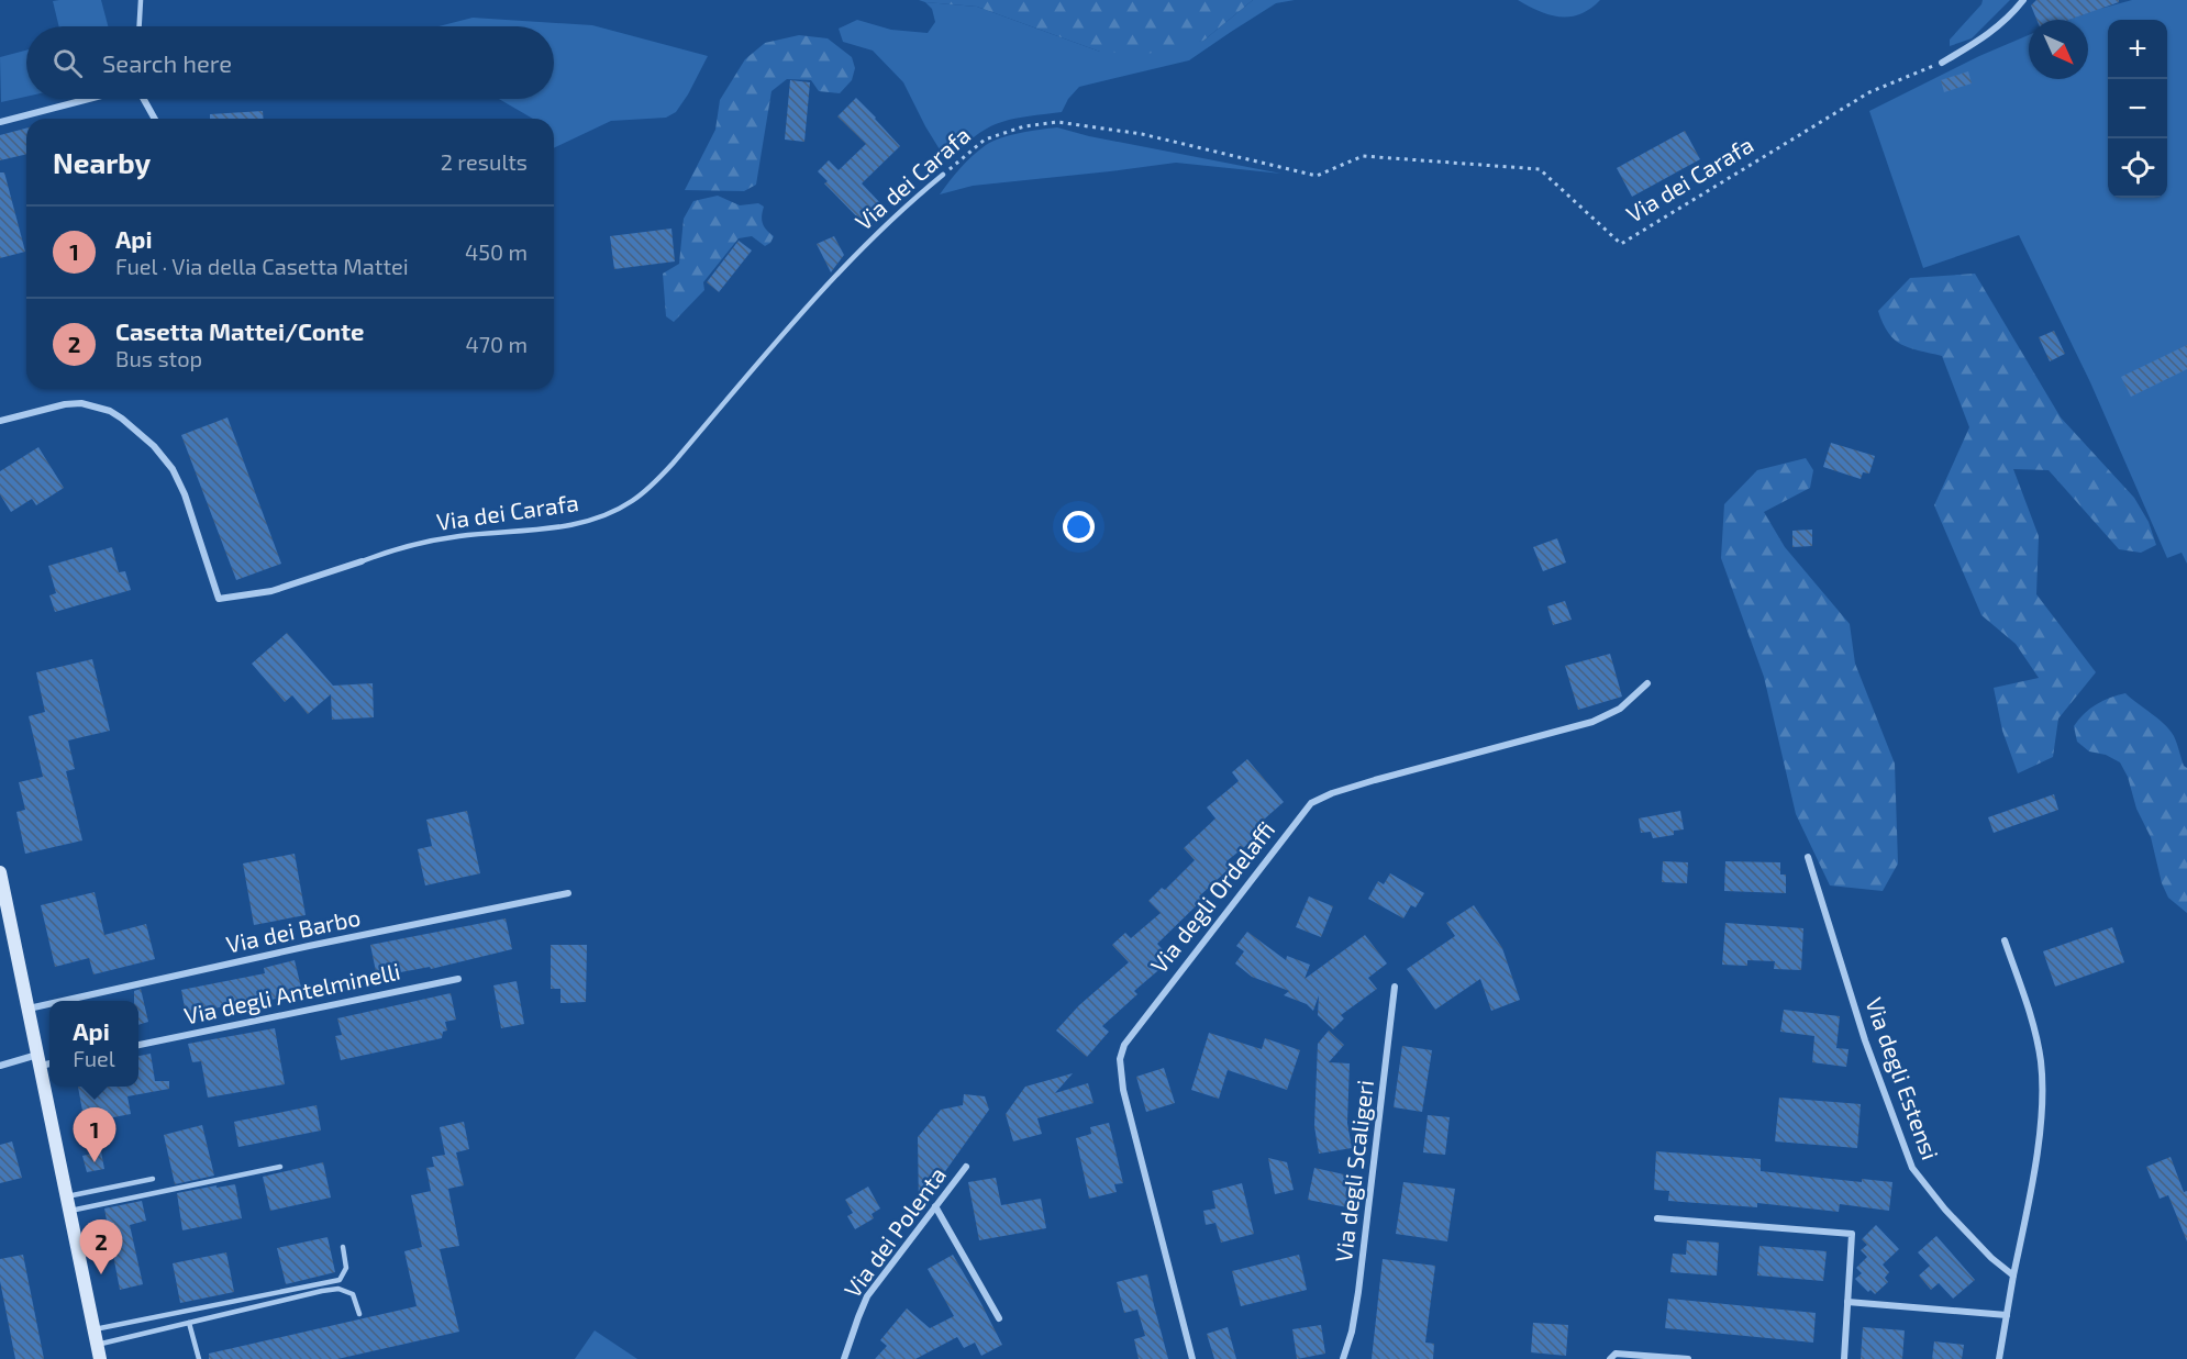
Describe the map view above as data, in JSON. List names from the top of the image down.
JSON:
{
  "streets": {
    "street": [
      "Via dei Carafa",
      "Via degli Ordelaffi",
      "Via dei Barbo",
      "Via degli Antelminelli",
      "Via degli Estensi",
      "Via degli Scaligeri",
      "Via dei Polenta"
    ]
  },
  "north": "bottom right",
  "page": {
    "map_buttons": ["+", "−"],
    "search": "Search here",
    "heading": ["Nearby", "2 results"],
    "list": [
      {
        "mark": "1",
        "name": "Api",
        "note": "Fuel · Via della Casetta Mattei",
        "value": "450 m"
      },
      {
        "mark": "2",
        "name": "Casetta Mattei/Conte",
        "note": "Bus stop",
        "value": "470 m"
      }
    ],
    "popup": ["Api", "Fuel"],
    "pins": ["1", "2"]
  }
}
